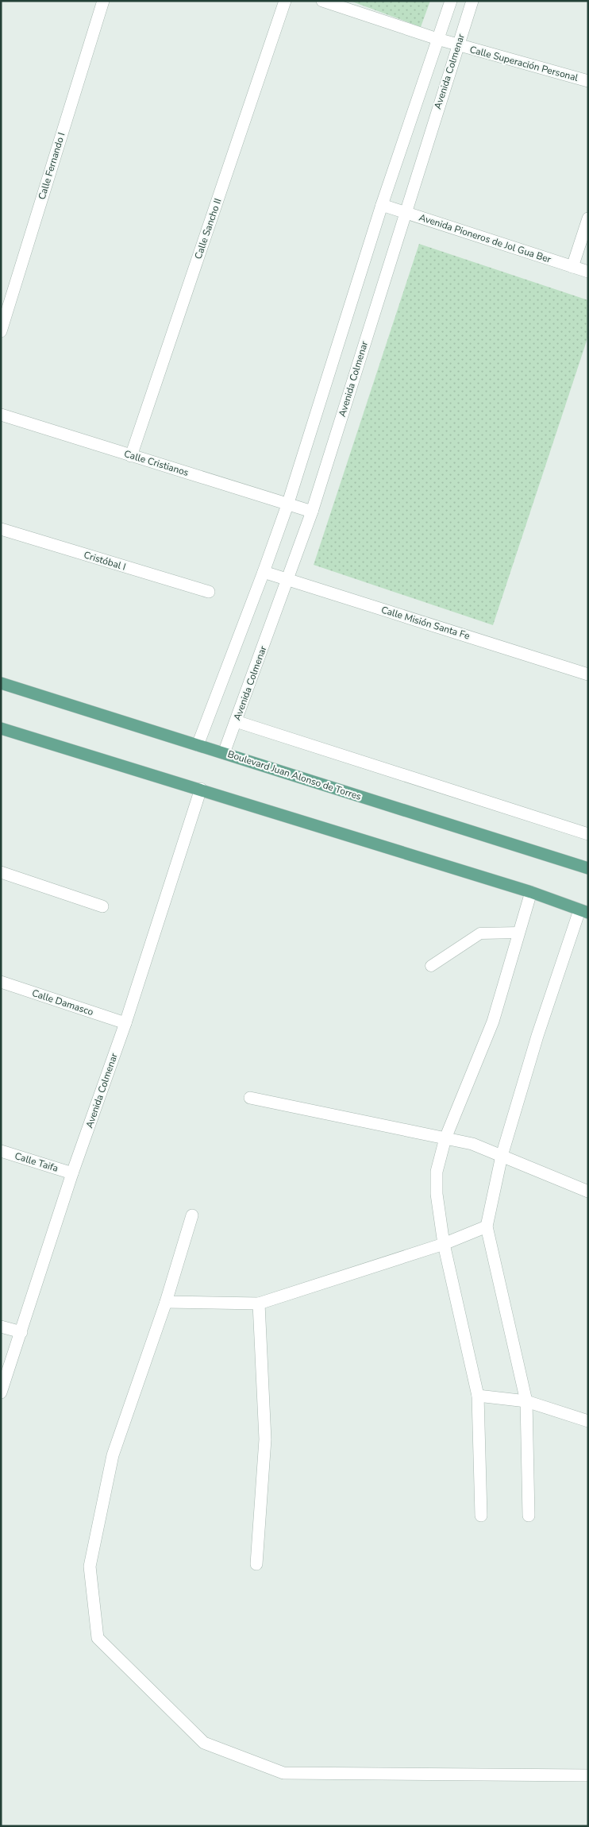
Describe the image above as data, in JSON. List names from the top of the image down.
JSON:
{
  "streets": {
    "main road": ["Boulevard Juan Alonso de Torres"],
    "street": [
      "Calle Superación Personal",
      "Avenida Colmenar",
      "Calle Fernando I",
      "Calle Sancho II",
      "Avenida Pioneros de Jol Gua Ber",
      "Calle Cristianos",
      "Cristóbal I",
      "Calle Misión Santa Fe",
      "Calle Damasco",
      "Calle Taifa"
    ]
  },
  "crossings": [
    ["Calle Superación Personal", "Avenida Colmenar"],
    ["Avenida Colmenar", "Avenida Pioneros de Jol Gua Ber"],
    ["Avenida Colmenar", "Calle Cristianos"],
    ["Avenida Colmenar", "Calle Misión Santa Fe"],
    ["Avenida Colmenar", "Boulevard Juan Alonso de Torres"],
    ["Avenida Colmenar", "Calle Damasco"],
    ["Avenida Colmenar", "Calle Taifa"],
    ["Calle Sancho II", "Calle Cristianos"]
  ]
}
